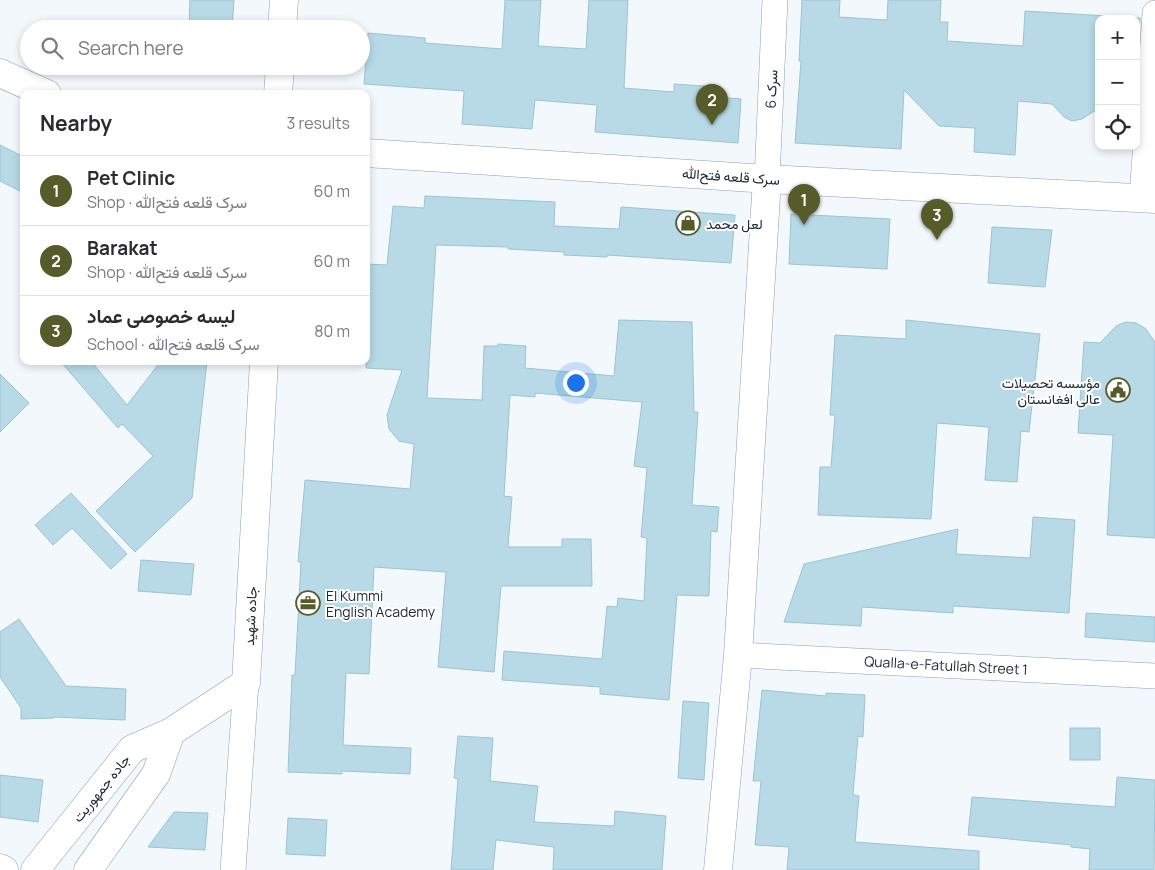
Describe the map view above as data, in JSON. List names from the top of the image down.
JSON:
{
  "streets": {
    "main road": ["سرک قلعه فتح‌الله", "جاده شهید", "جاده جمهوریت"],
    "street": ["سرک 6", "Qualla-e-Fatullah Street 1"]
  },
  "crossings": [
    ["سرک 6", "سرک قلعه فتح‌الله"],
    ["جاده شهید", "جاده جمهوریت"]
  ],
  "places": {
    "shop": ["لعل محمد"],
    "public building": ["مؤسسه تحصیلات عالی افغانستان"],
    "office": ["El Kummi English Academy"]
  },
  "page": {
    "map_buttons": ["+", "−"],
    "search": "Search here",
    "pins": ["2", "1", "3"],
    "heading": ["Nearby", "3 results"],
    "list": [
      {
        "mark": "1",
        "name": "Pet Clinic",
        "note": "Shop · سرک قلعه فتح‌الله",
        "value": "60 m"
      },
      {
        "mark": "2",
        "name": "Barakat",
        "note": "Shop · سرک قلعه فتح‌الله",
        "value": "60 m"
      },
      {
        "mark": "3",
        "name": "لیسه خصوصی عماد",
        "note": "School · سرک قلعه فتح‌الله",
        "value": "80 m"
      }
    ]
  }
}
